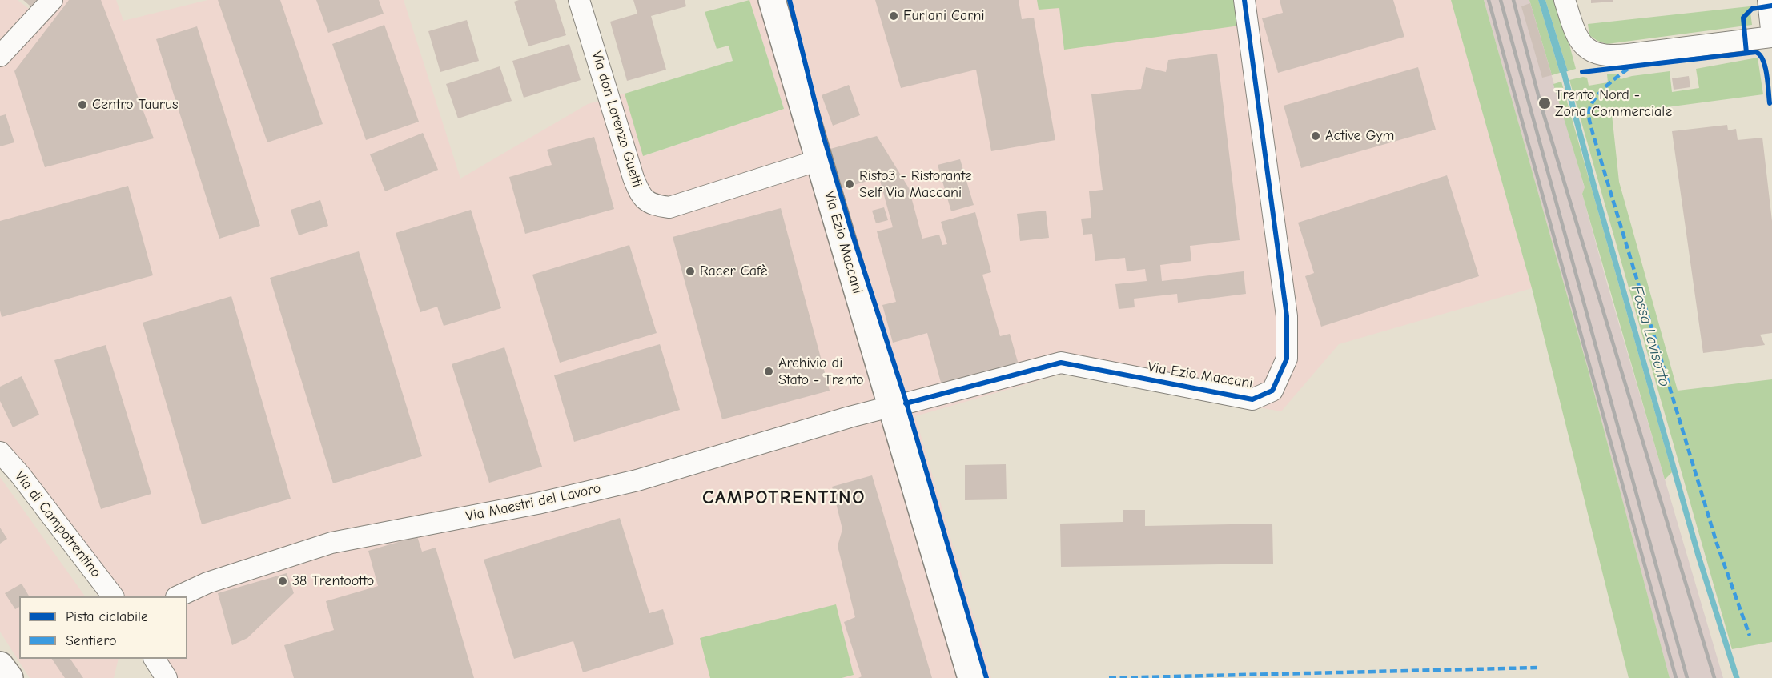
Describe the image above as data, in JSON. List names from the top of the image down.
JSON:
{
  "streets": {
    "main road": ["Via Ezio Maccani"],
    "street": ["Via don Lorenzo Guetti", "Via Maestri del Lavoro", "Via di Campotrentino"]
  },
  "crossings": [
    ["Via don Lorenzo Guetti", "Via Ezio Maccani"],
    ["Via Ezio Maccani", "Via Maestri del Lavoro"]
  ],
  "districts": ["CAMPOTRENTINO"],
  "water": ["Fossa Lavisotto"],
  "places": [
    "Furlani Carni",
    "Trento Nord - Zona Commerciale",
    "Centro Taurus",
    "Active Gym",
    "Risto3 - Ristorante Self Via Maccani",
    "Racer Cafè",
    "Archivio di Stato - Trento",
    "38 Trentootto"
  ],
  "legend": ["Pista ciclabile", "Sentiero"]
}
